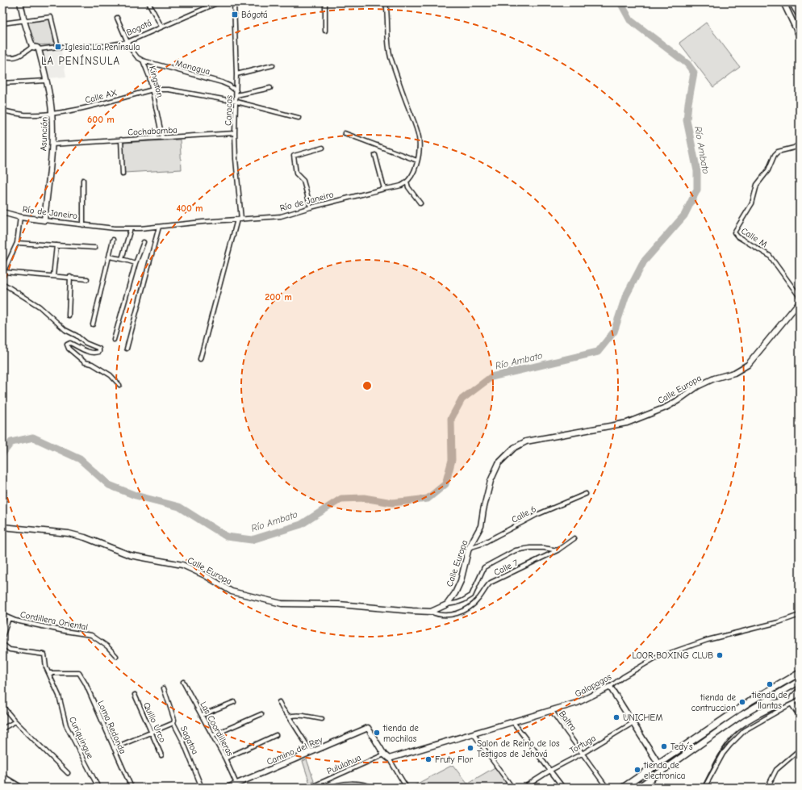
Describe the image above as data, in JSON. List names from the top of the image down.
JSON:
{
  "streets": {
    "street": [
      "Bogotá",
      "Managua",
      "Kingston",
      "Calle AX",
      "Caracas",
      "Cochabamba",
      "Asunción",
      "Río de Janeiro",
      "Calle M",
      "Calle Europa",
      "Calle 6",
      "Calle 7",
      "Cordillera Oriental",
      "Galapagos",
      "Baltra",
      "Quillo Urco",
      "Loma Redonda",
      "Las Coordilleras",
      "Curiquingue",
      "Sagatoa",
      "Tortuga",
      "Camino del Rey",
      "Pululahua"
    ]
  },
  "crossings": [
    ["Bogotá", "Kingston"],
    ["Bogotá", "Asunción"],
    ["Managua", "Kingston"],
    ["Managua", "Caracas"],
    ["Kingston", "Calle AX"],
    ["Kingston", "Cochabamba"],
    ["Calle AX", "Caracas"],
    ["Calle AX", "Asunción"],
    ["Caracas", "Cochabamba"],
    ["Caracas", "Río de Janeiro"],
    ["Cochabamba", "Asunción"],
    ["Asunción", "Río de Janeiro"],
    ["Calle Europa", "Calle 6"],
    ["Calle Europa", "Calle 7"],
    ["Galapagos", "Baltra"],
    ["Baltra", "Tortuga"],
    ["Quillo Urco", "Sagatoa"],
    ["Loma Redonda", "Curiquingue"],
    ["Loma Redonda", "Sagatoa"],
    ["Las Coordilleras", "Camino del Rey"],
    ["Camino del Rey", "Pululahua"]
  ],
  "districts": ["LA PENÍNSULA"],
  "water": ["Río Ambato"],
  "places": {
    "transit": ["Bógotá", "Iglesia La Península"],
    "other": [
      "LOOR BOXING CLUB",
      "tienda de llantas",
      "tienda de contruccion",
      "UNICHEM",
      "tienda de mochilas",
      "Tedy´s",
      "Salon de Reino de los Testigos de Jehová",
      "Fruty Flor",
      "tienda de electronica"
    ]
  },
  "rings": ["600 m", "400 m", "200 m"]
}
